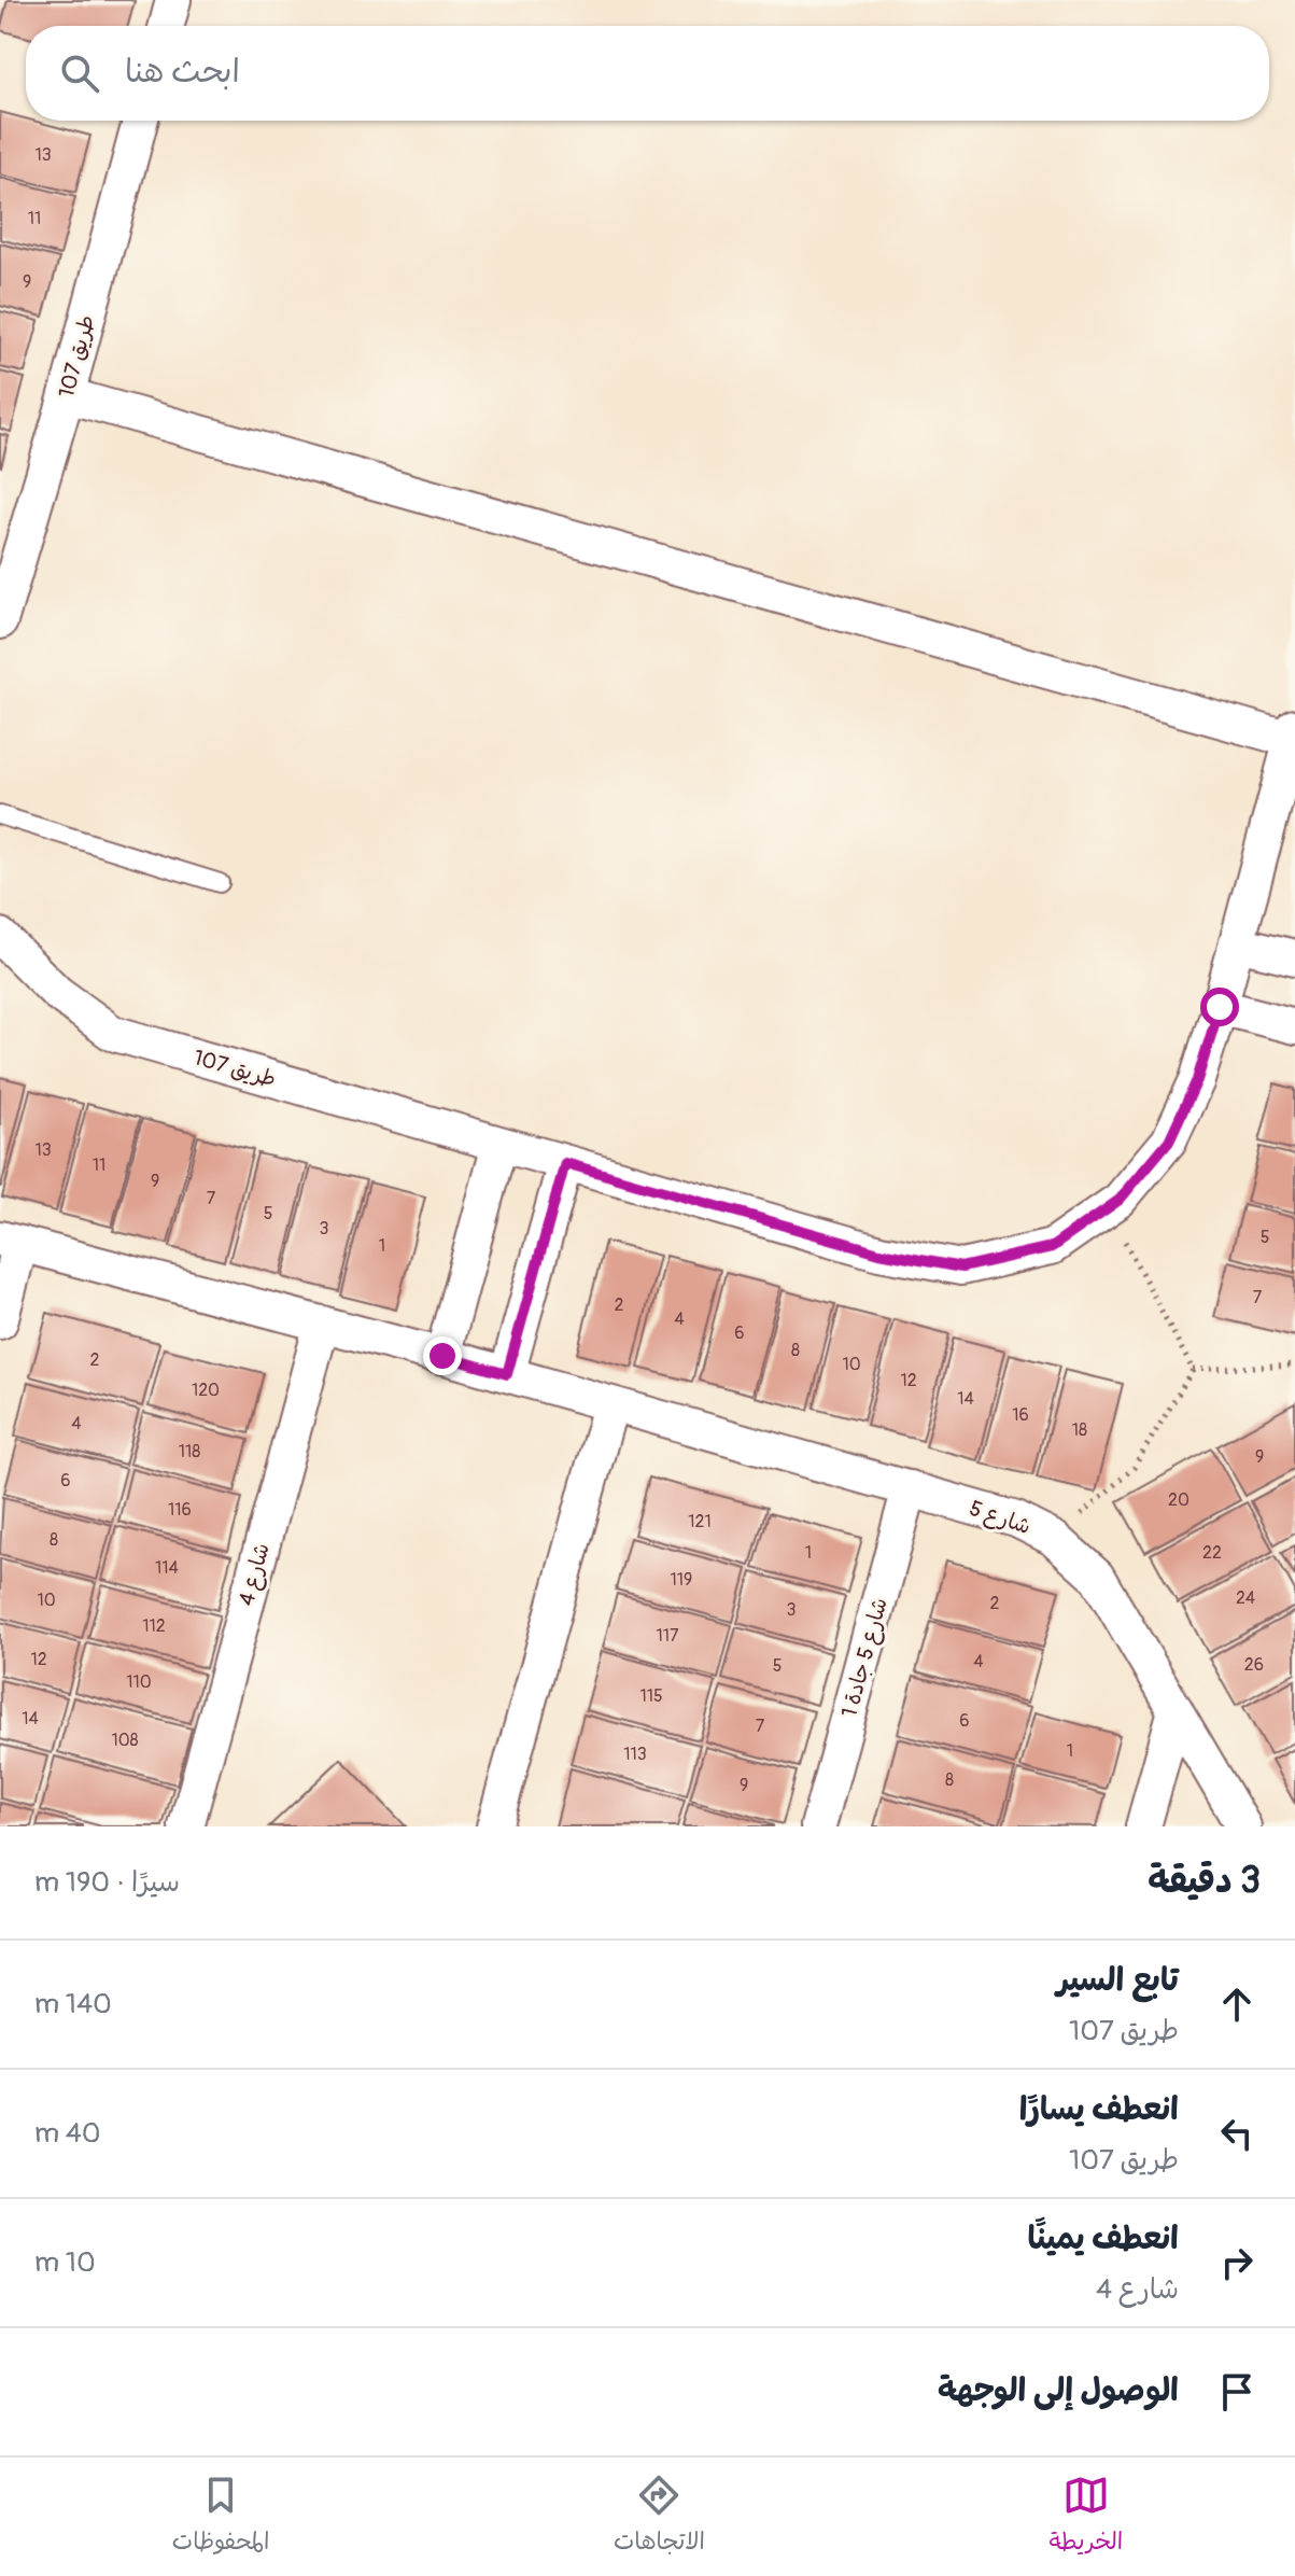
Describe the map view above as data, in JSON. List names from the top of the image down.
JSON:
{
  "streets": {
    "street": [
      "طريق 107",
      "شارع 5",
      "شارع 4",
      "شارع 5 جادة 1"
    ]
  },
  "crossings": [
    ["شارع 5", "شارع 5 جادة 1"]
  ],
  "house_numbers": [
    "13",
    "11",
    "9",
    "13",
    "11",
    "9",
    "7",
    "5",
    "3",
    "5",
    "1",
    "7",
    "2",
    "4",
    "6",
    "8",
    "2",
    "10",
    "12",
    "120",
    "14",
    "16",
    "4",
    "18",
    "118",
    "9",
    "6",
    "20",
    "116",
    "121",
    "8",
    "1",
    "22",
    "114",
    "119",
    "24",
    "10",
    "2",
    "3",
    "112",
    "117",
    "12",
    "4",
    "26",
    "5",
    "110",
    "115",
    "14",
    "6",
    "7",
    "108",
    "1",
    "113",
    "8",
    "9"
  ],
  "page": {
    "search": "ابحث هنا",
    "heading": ["3 دقيقة", "سيرًا · 190 m"],
    "list": [
      ["تابع السير", "طريق 107", "140 m"],
      ["انعطف يسارًا", "طريق 107", "40 m"],
      ["انعطف يمينًا", "شارع 4", "10 m"],
      "الوصول إلى الوجهة"
    ],
    "nav": ["الخريطة", "الاتجاهات", "المحفوظات"]
  }
}
